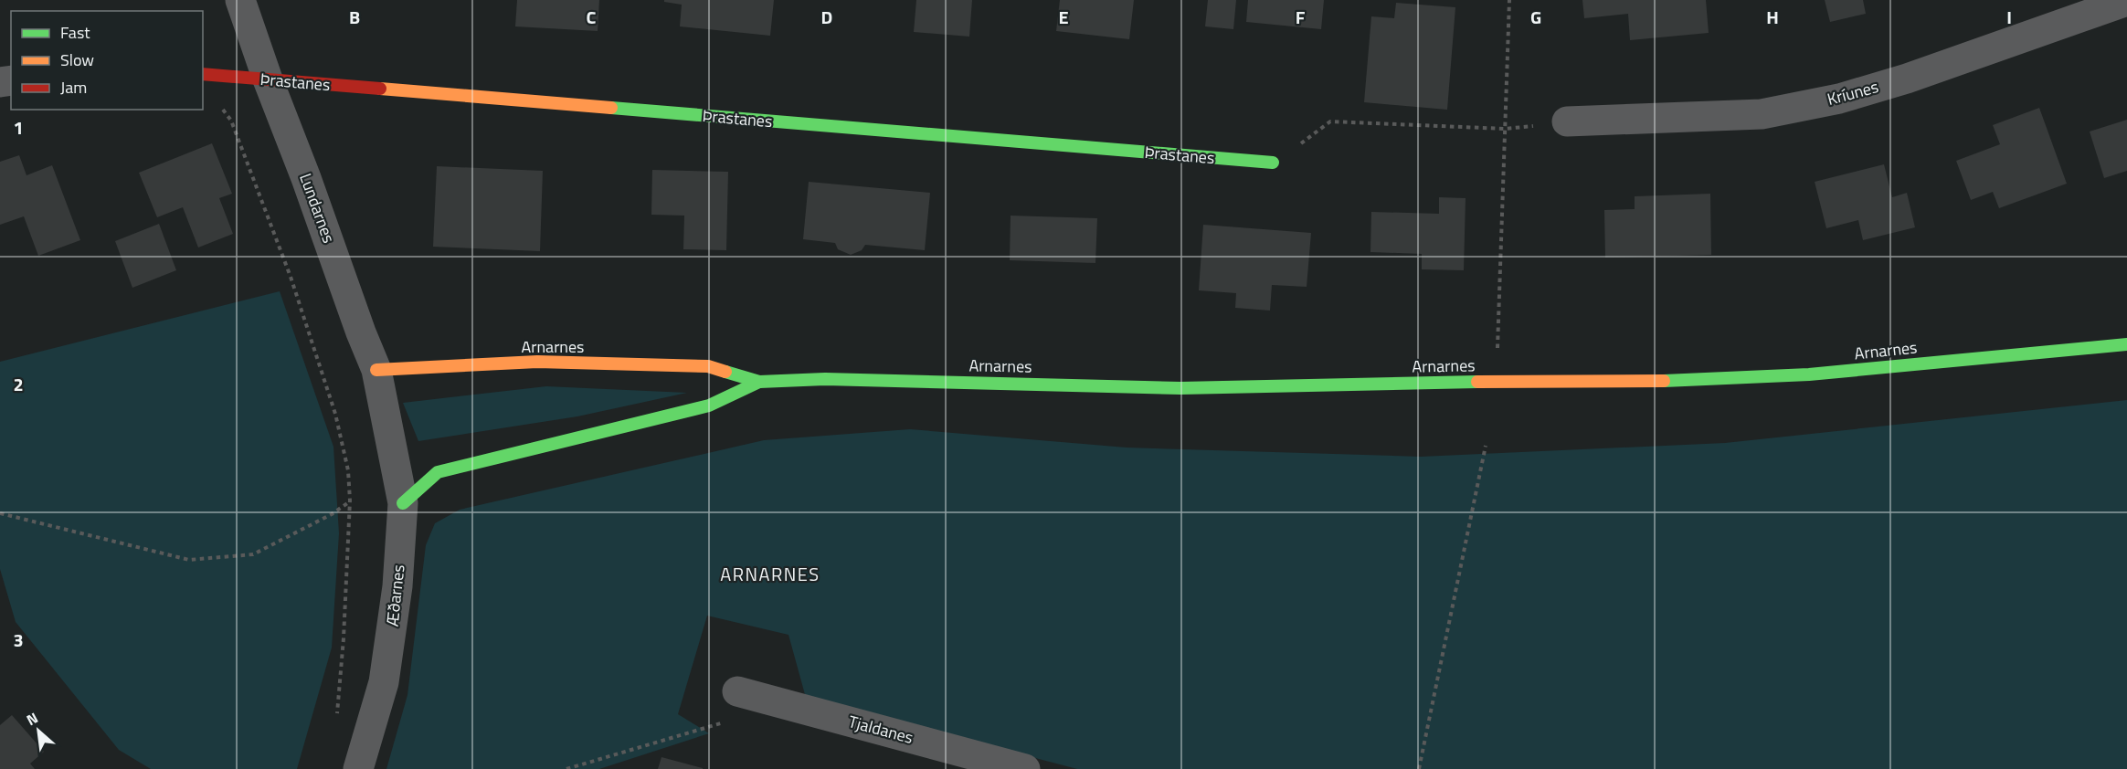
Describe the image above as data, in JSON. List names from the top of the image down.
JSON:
{
  "streets": {
    "street": [
      "Þrastanes",
      "Kríunes",
      "Lundarnes",
      "Arnarnes",
      "Æðarnes",
      "Tjaldanes"
    ]
  },
  "crossings": [
    ["Þrastanes", "Lundarnes"],
    ["Lundarnes", "Arnarnes"],
    ["Lundarnes", "Æðarnes"],
    ["Arnarnes", "Æðarnes"]
  ],
  "districts": ["ARNARNES"],
  "legend": ["Fast", "Slow", "Jam"],
  "north": "top left",
  "grid": {
    "columns": [
      "B",
      "C",
      "D",
      "E",
      "F",
      "G",
      "H",
      "I"
    ],
    "rows": ["1", "2", "3"]
  }
}
